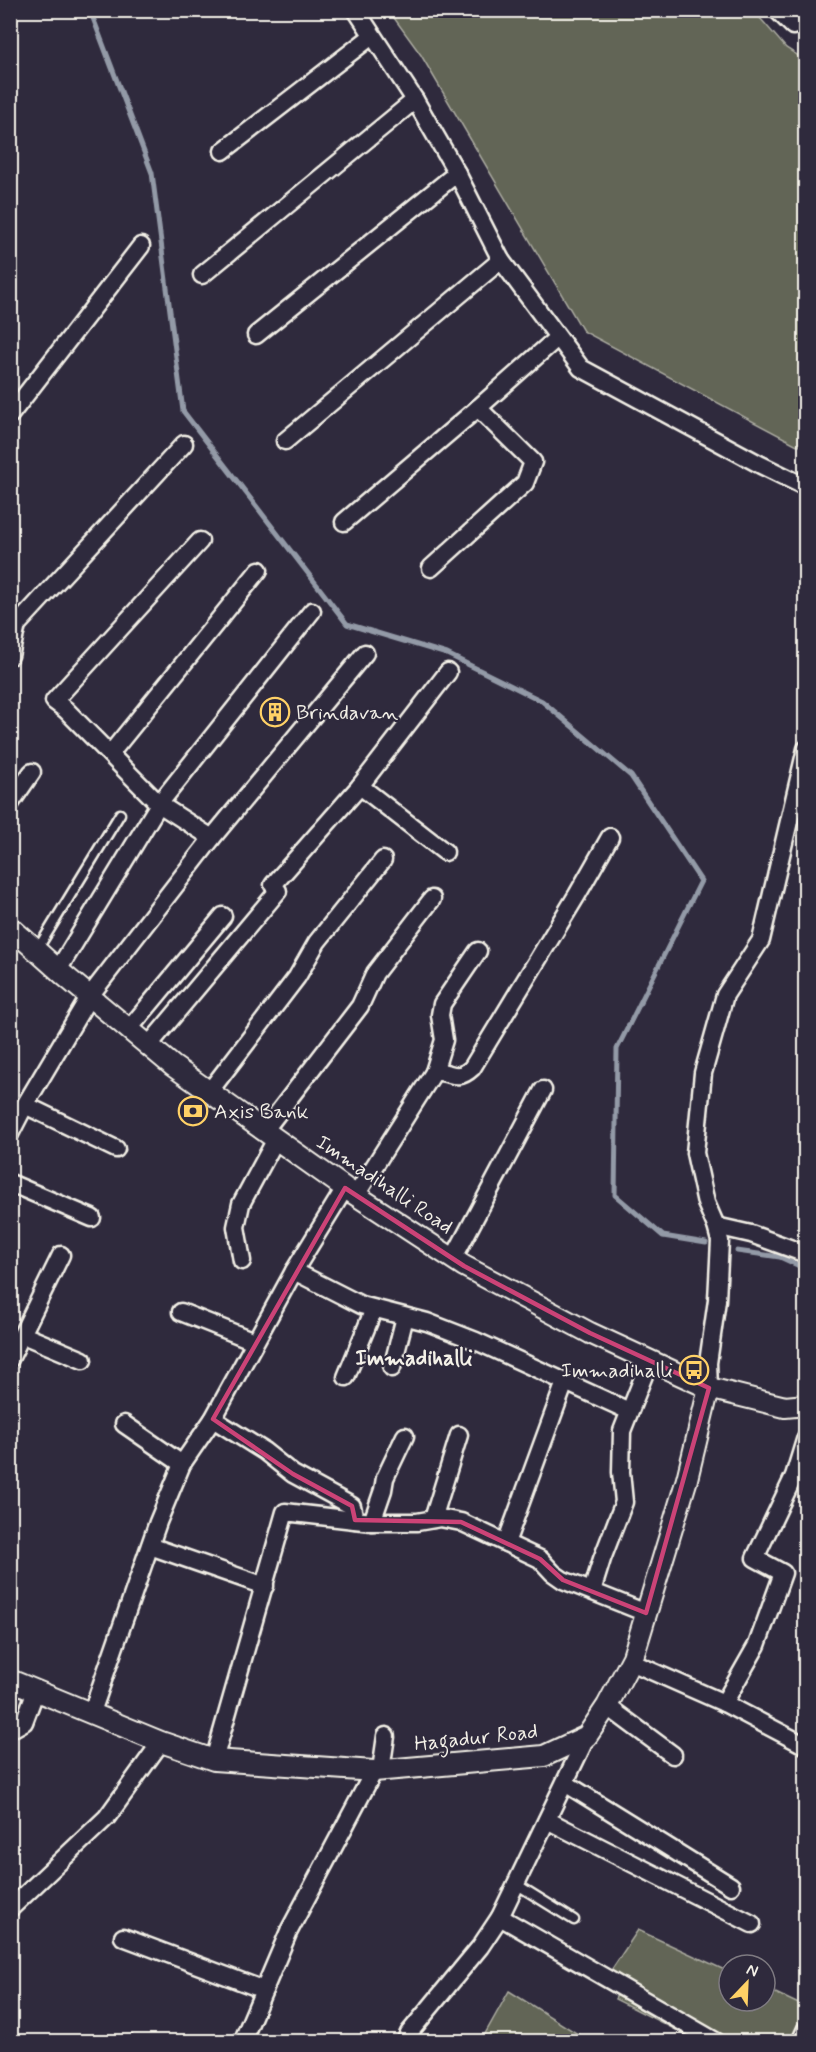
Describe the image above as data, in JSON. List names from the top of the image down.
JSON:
{
  "streets": {
    "street": ["Immadihalli Road", "Hagadur Road"]
  },
  "districts": ["Immadihalli"],
  "places": {
    "building": ["Brindavan"],
    "bank": ["Axis Bank"],
    "bus stop": ["Immadihalli"]
  },
  "north": "top right"
}
